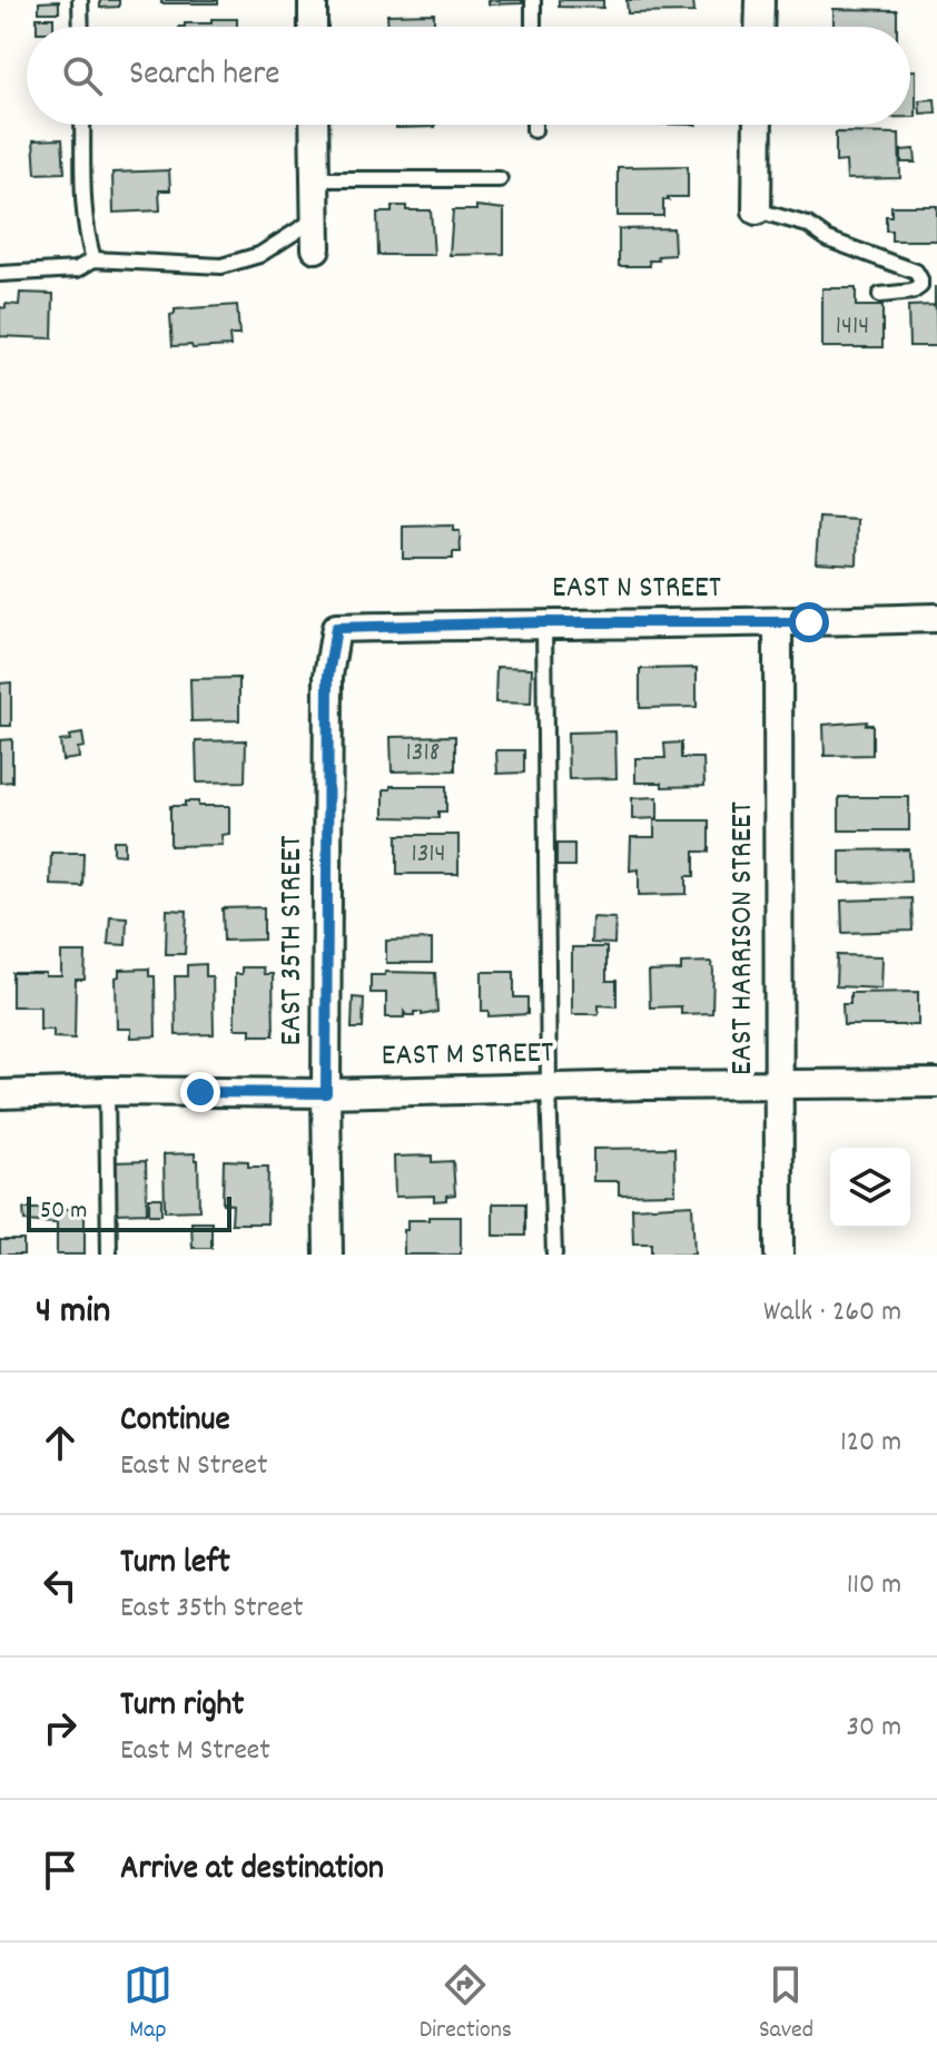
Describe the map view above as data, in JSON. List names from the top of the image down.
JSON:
{
  "streets": {
    "street": [
      "EAST N STREET",
      "EAST HARRISON STREET",
      "EAST 35TH STREET",
      "EAST M STREET"
    ]
  },
  "crossings": [
    ["EAST N STREET", "EAST HARRISON STREET"],
    ["EAST N STREET", "EAST 35TH STREET"],
    ["EAST HARRISON STREET", "EAST M STREET"],
    ["EAST 35TH STREET", "EAST M STREET"]
  ],
  "house_numbers": ["1414", "1318", "1314"],
  "scale_bar": "50 m",
  "page": {
    "search": "Search here",
    "scale": "50 m",
    "heading": ["4 min", "Walk · 260 m"],
    "list": [
      ["Continue", "East N Street", "120 m"],
      ["Turn left", "East 35th Street", "110 m"],
      ["Turn right", "East M Street", "30 m"],
      "Arrive at destination"
    ],
    "nav": ["Map", "Directions", "Saved"]
  }
}
